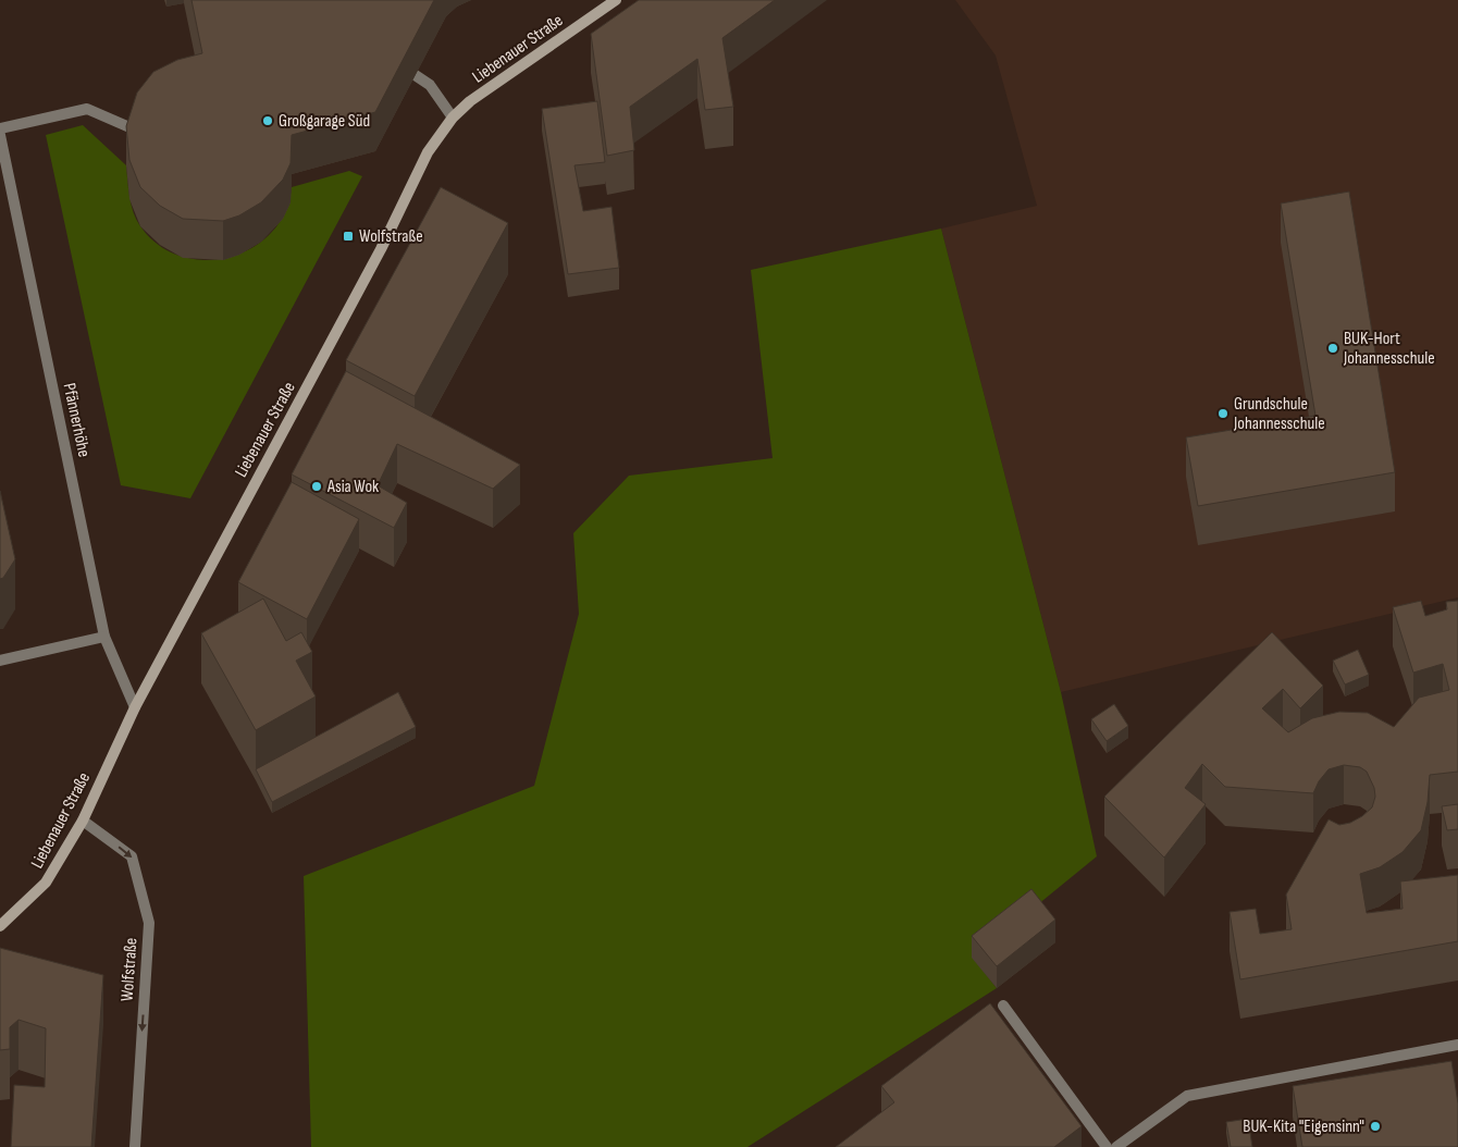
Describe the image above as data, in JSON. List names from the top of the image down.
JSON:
{
  "streets": {
    "street": ["Liebenauer Straße", "Pfännerhöhe", "Wolfstraße"]
  },
  "crossings": [
    ["Liebenauer Straße", "Pfännerhöhe"],
    ["Liebenauer Straße", "Wolfstraße"]
  ],
  "one_way": ["Wolfstraße"],
  "places": {
    "other": [
      "Großgarage Süd",
      "BUK-Hort Johannesschule",
      "Grundschule Johannesschule",
      "Asia Wok",
      "BUK-Kita \"Eigensinn\""
    ],
    "transit": ["Wolfstraße"]
  }
}
